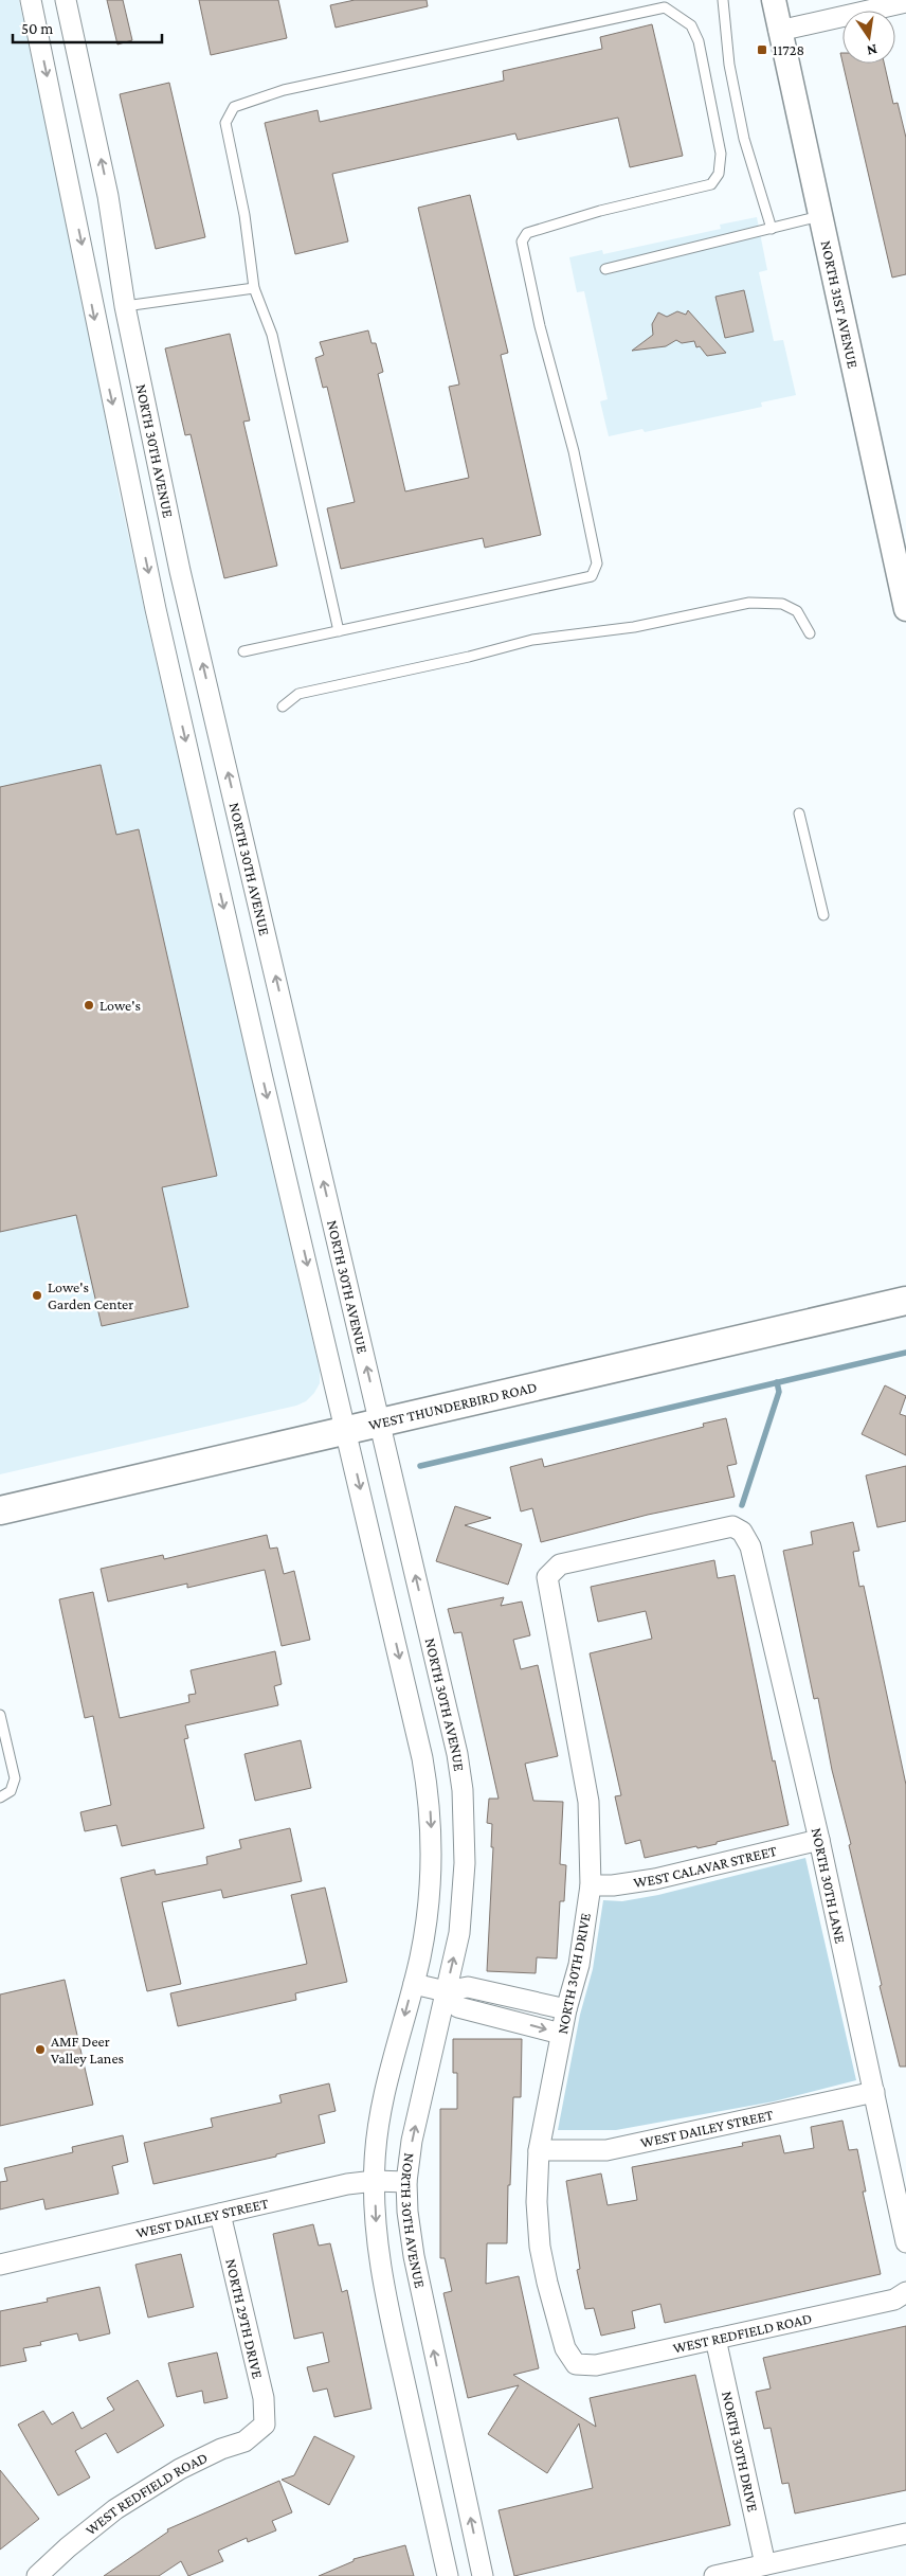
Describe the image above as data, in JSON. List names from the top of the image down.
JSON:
{
  "streets": {
    "main road": ["WEST THUNDERBIRD ROAD"],
    "street": [
      "NORTH 31ST AVENUE",
      "NORTH 30TH AVENUE",
      "WEST CALAVAR STREET",
      "NORTH 30TH LANE",
      "NORTH 30TH DRIVE",
      "WEST DAILEY STREET",
      "NORTH 29TH DRIVE",
      "WEST REDFIELD ROAD"
    ]
  },
  "crossings": [
    ["NORTH 30TH AVENUE", "WEST THUNDERBIRD ROAD"],
    ["NORTH 30TH AVENUE", "WEST DAILEY STREET"],
    ["WEST CALAVAR STREET", "NORTH 30TH LANE"],
    ["WEST CALAVAR STREET", "NORTH 30TH DRIVE"],
    ["NORTH 30TH LANE", "NORTH 30TH DRIVE"],
    ["NORTH 30TH LANE", "WEST DAILEY STREET"],
    ["NORTH 30TH DRIVE", "WEST DAILEY STREET"],
    ["NORTH 30TH DRIVE", "WEST REDFIELD ROAD"],
    ["WEST DAILEY STREET", "NORTH 29TH DRIVE"],
    ["NORTH 29TH DRIVE", "WEST REDFIELD ROAD"]
  ],
  "places": {
    "transit": ["11728"],
    "other": ["Lowe's", "Lowe's Garden Center", "AMF Deer Valley Lanes"]
  },
  "scale_bar": "50 m",
  "north": "bottom"
}
